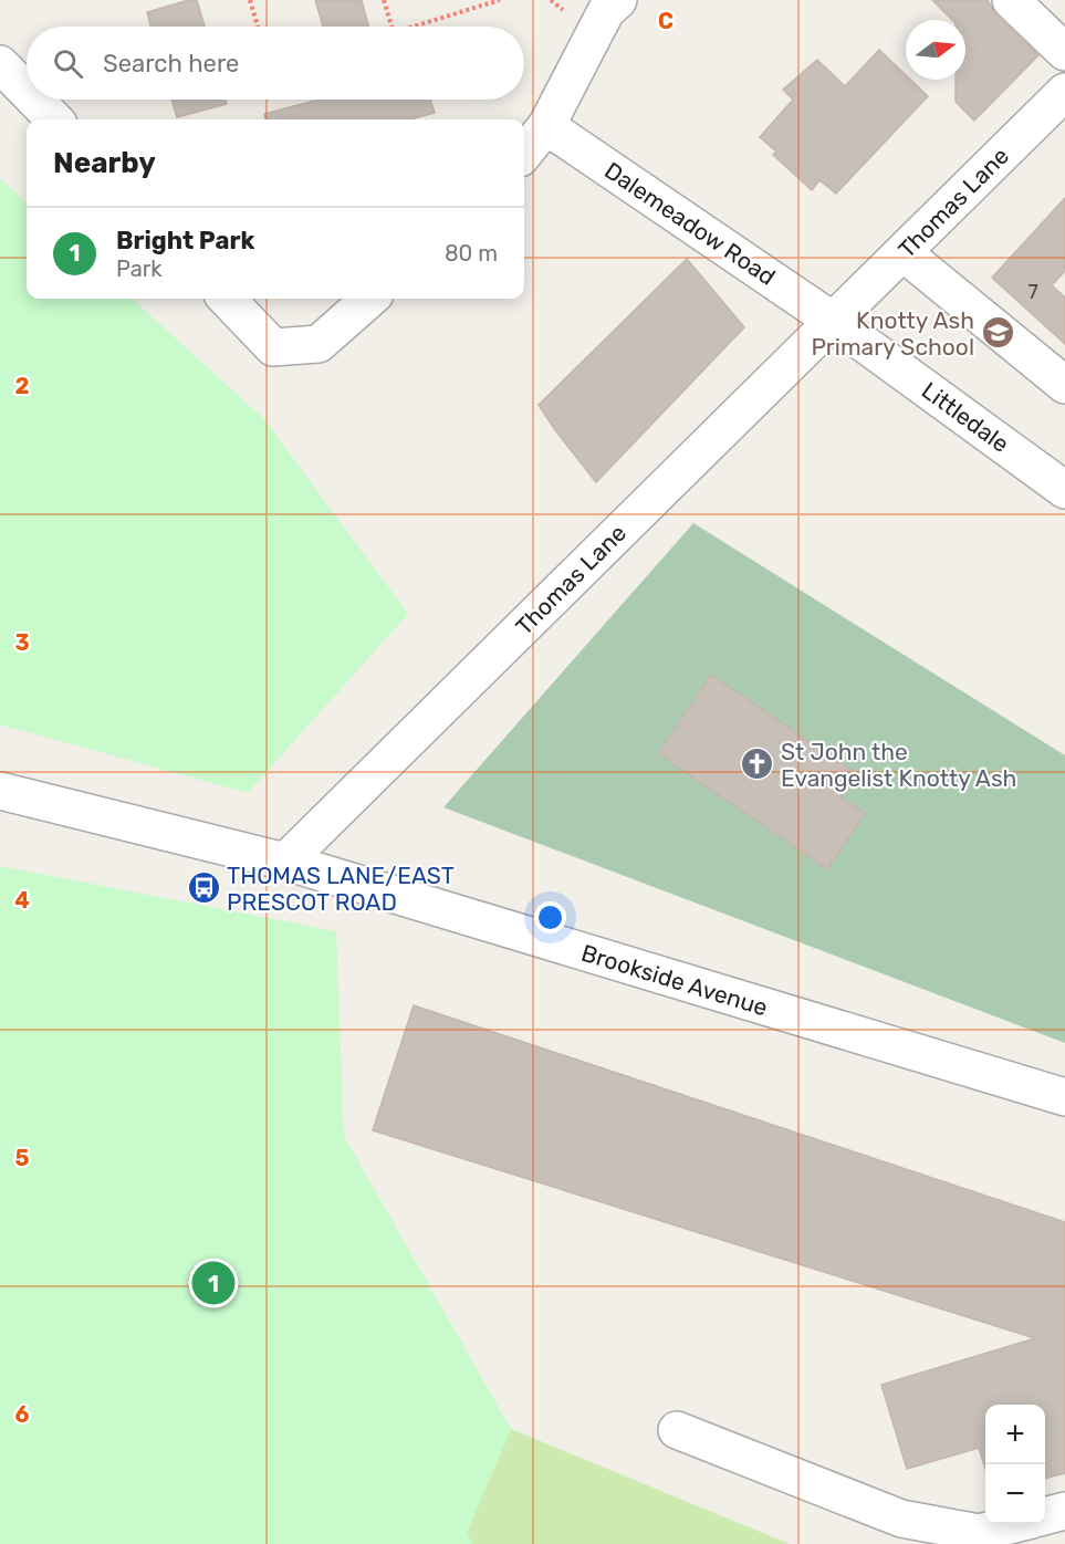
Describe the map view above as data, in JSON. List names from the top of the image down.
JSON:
{
  "streets": {
    "street": [
      "Thomas Lane",
      "Dalemeadow Road",
      "Littledale",
      "Brookside Avenue"
    ]
  },
  "crossings": [
    ["Thomas Lane", "Dalemeadow Road"],
    ["Thomas Lane", "Littledale"],
    ["Thomas Lane", "Brookside Avenue"],
    ["Dalemeadow Road", "Littledale"]
  ],
  "places": {
    "school or university": ["Knotty Ash Primary School"],
    "church": ["St John the Evangelist Knotty Ash"],
    "bus stop": ["THOMAS LANE/EAST PRESCOT ROAD"]
  },
  "house_numbers": ["7"],
  "north": "right",
  "page": {
    "search": "Search here",
    "heading": "Nearby",
    "list": [
      {
        "mark": "1",
        "name": "Bright Park",
        "note": "Park",
        "value": "80 m"
      }
    ],
    "pins": "1",
    "map_buttons": ["+", "−"]
  },
  "grid": {
    "columns": ["C"],
    "rows": [
      "2",
      "3",
      "4",
      "5",
      "6"
    ]
  }
}
